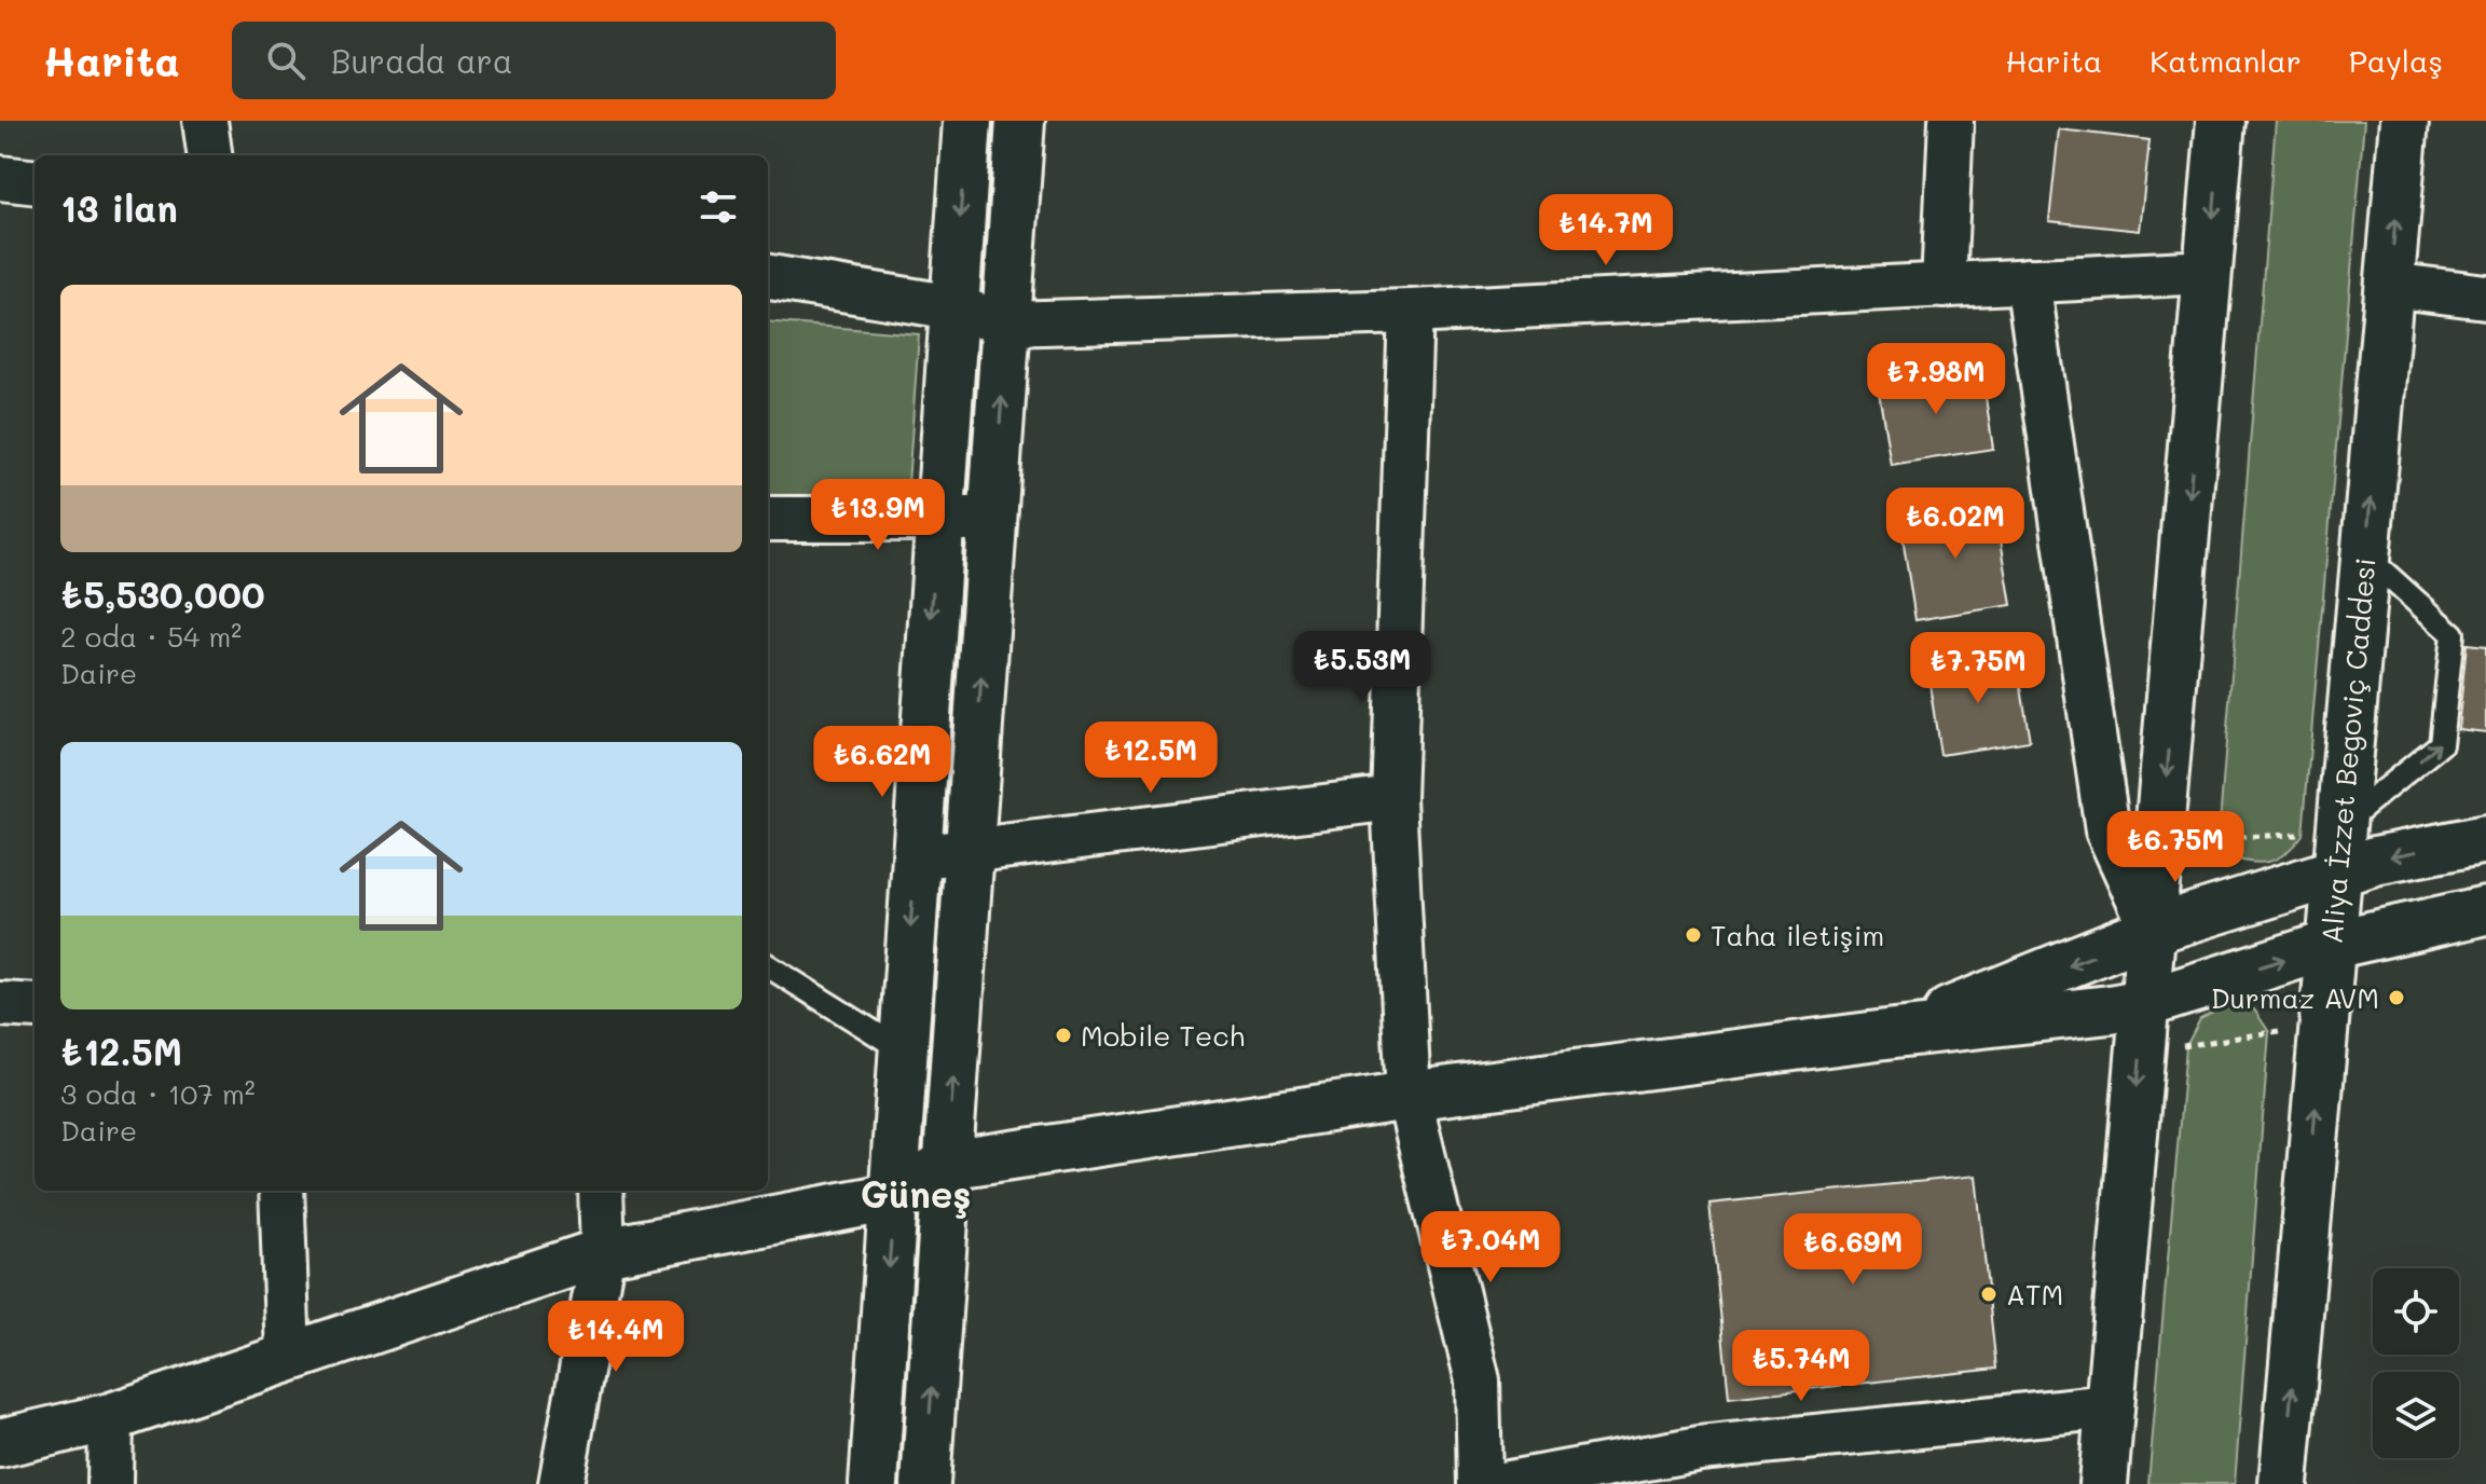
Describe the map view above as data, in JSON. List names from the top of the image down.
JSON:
{
  "streets": {
    "street": ["Aliya İzzet Begoviç Caddesi"]
  },
  "districts": ["Güneş"],
  "places": [
    "Taha iletişim",
    "Durmaz AVM",
    "Mobile Tech",
    "ATM"
  ],
  "page": {
    "header": "Harita",
    "search": "Burada ara",
    "nav": ["Harita", "Katmanlar", "Paylaş"],
    "heading": "13 ilan",
    "price": [
      "₺14.7M",
      "₺7.98M",
      "₺13.9M",
      "₺6.02M",
      "₺5.53M",
      "₺7.75M",
      "₺12.5M",
      "₺6.62M",
      "₺6.75M",
      "₺7.04M",
      "₺6.69M",
      "₺14.4M",
      "₺5.74M"
    ],
    "list": [
      {
        "name": "₺5,530,000",
        "note": "2 oda · 54 m² · Daire"
      },
      {
        "name": "₺12.5M",
        "note": "3 oda · 107 m² · Daire"
      }
    ]
  }
}
